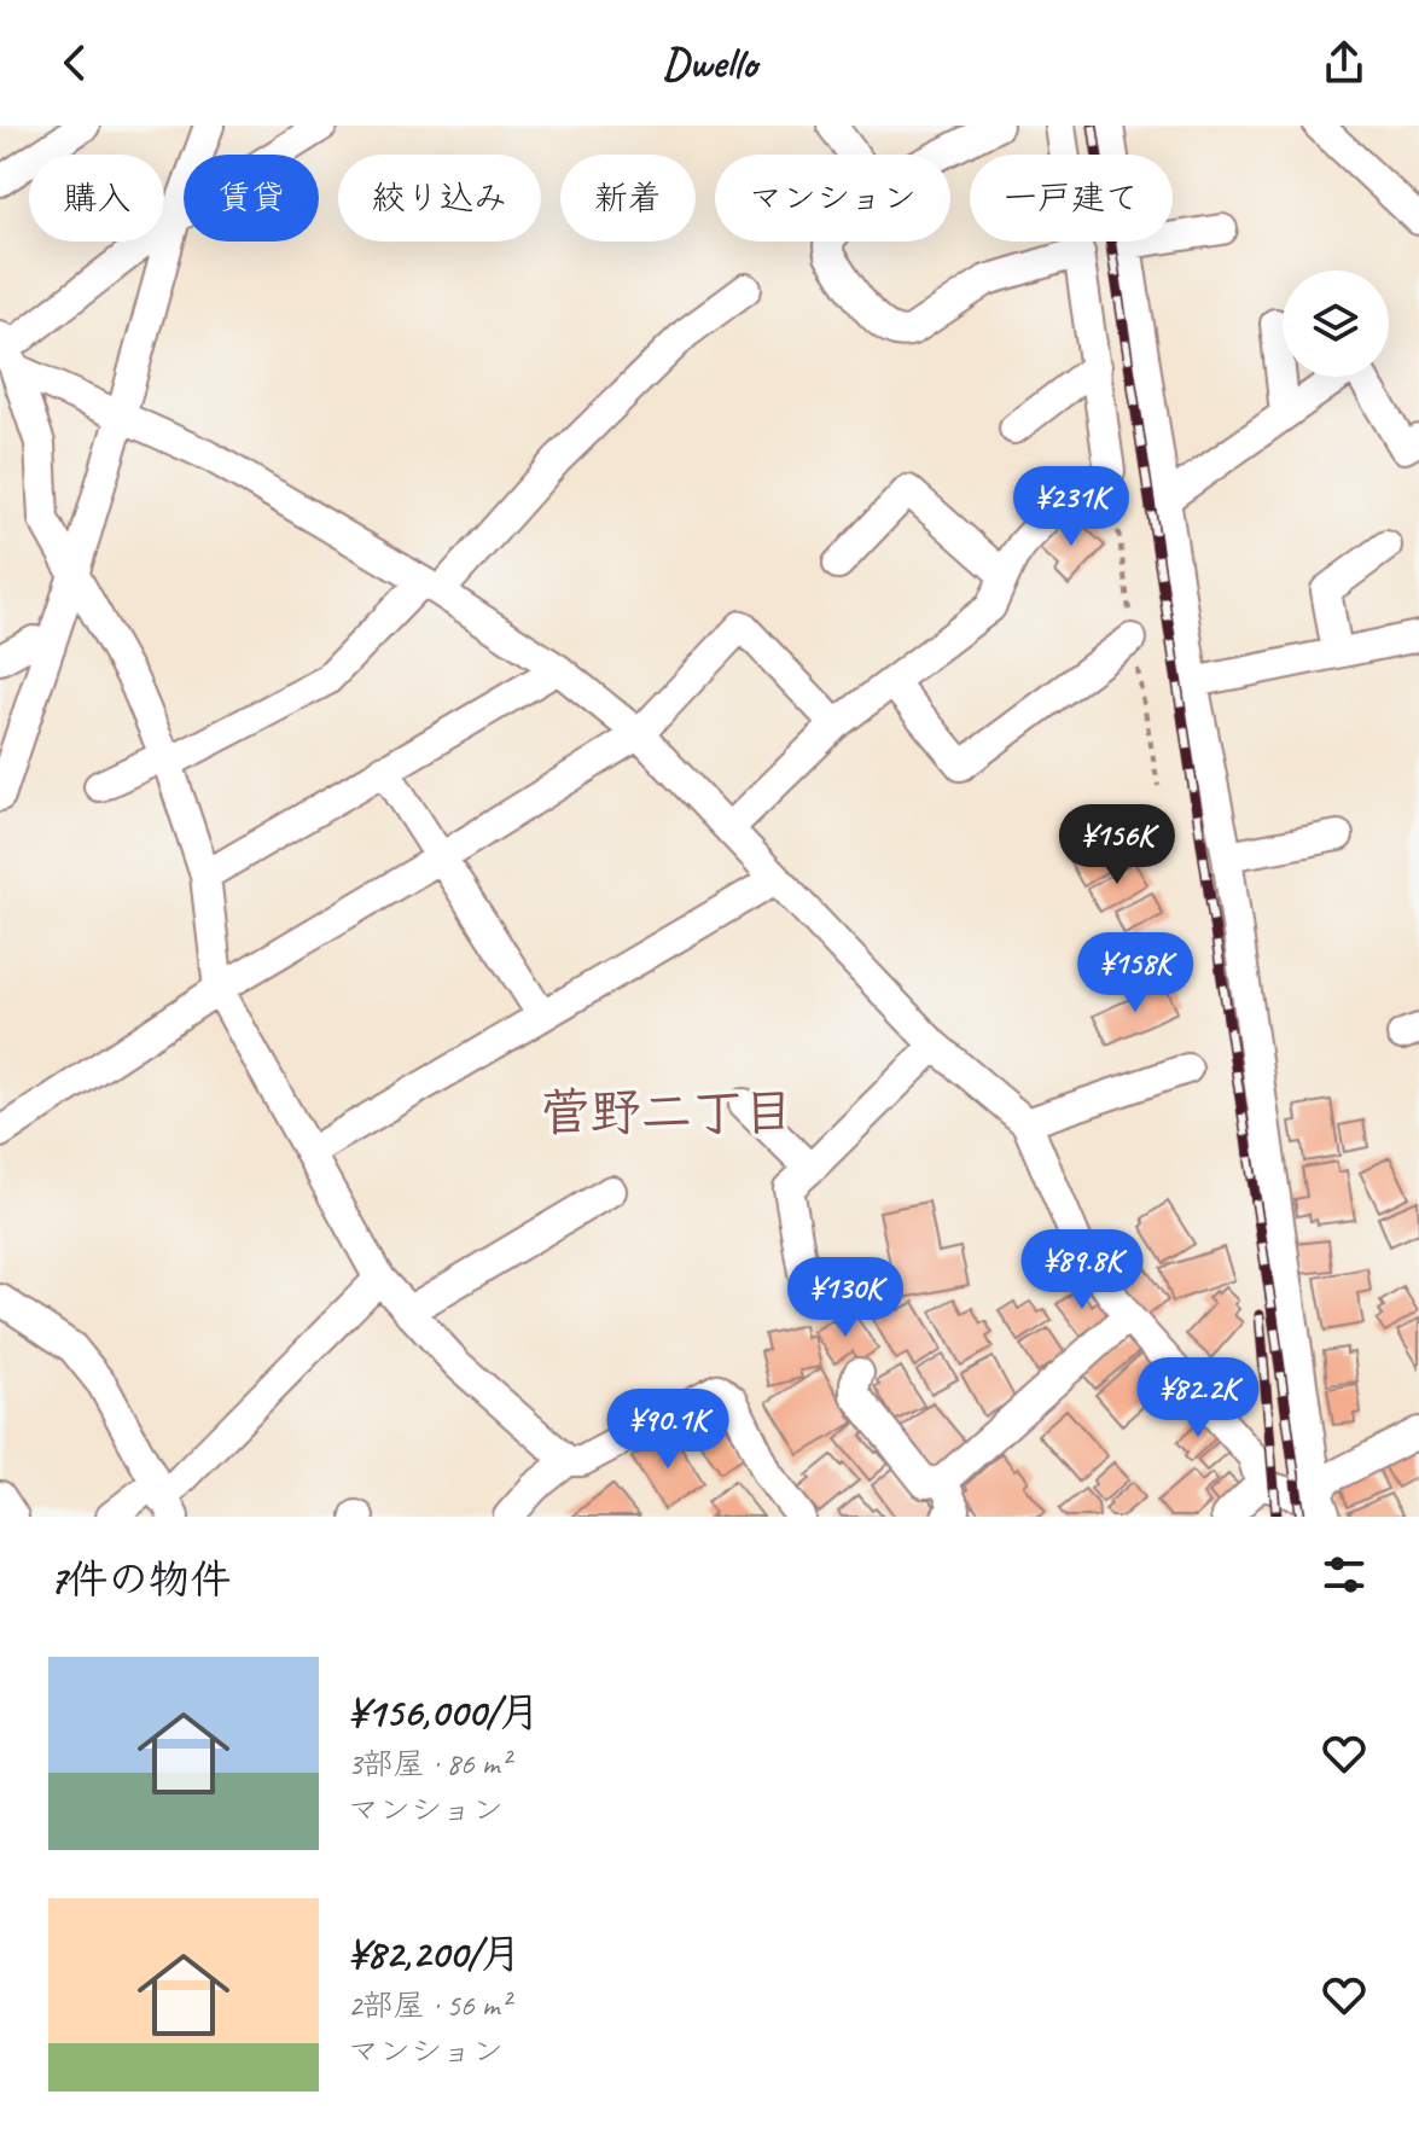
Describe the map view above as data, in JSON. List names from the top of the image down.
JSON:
{
  "districts": ["菅野二丁目"],
  "page": {
    "header": "Dwello",
    "chip": [
      "購入",
      "賃貸",
      "絞り込み",
      "新着",
      "マンション",
      "一戸建て"
    ],
    "price": [
      "¥231K",
      "¥156K",
      "¥158K",
      "¥89.8K",
      "¥130K",
      "¥82.2K",
      "¥90.1K"
    ],
    "heading": "7件の物件",
    "list": [
      {
        "name": "¥156,000/月",
        "note": "3部屋 · 86 m² · マンション"
      },
      {
        "name": "¥82,200/月",
        "note": "2部屋 · 56 m² · マンション"
      }
    ]
  }
}
